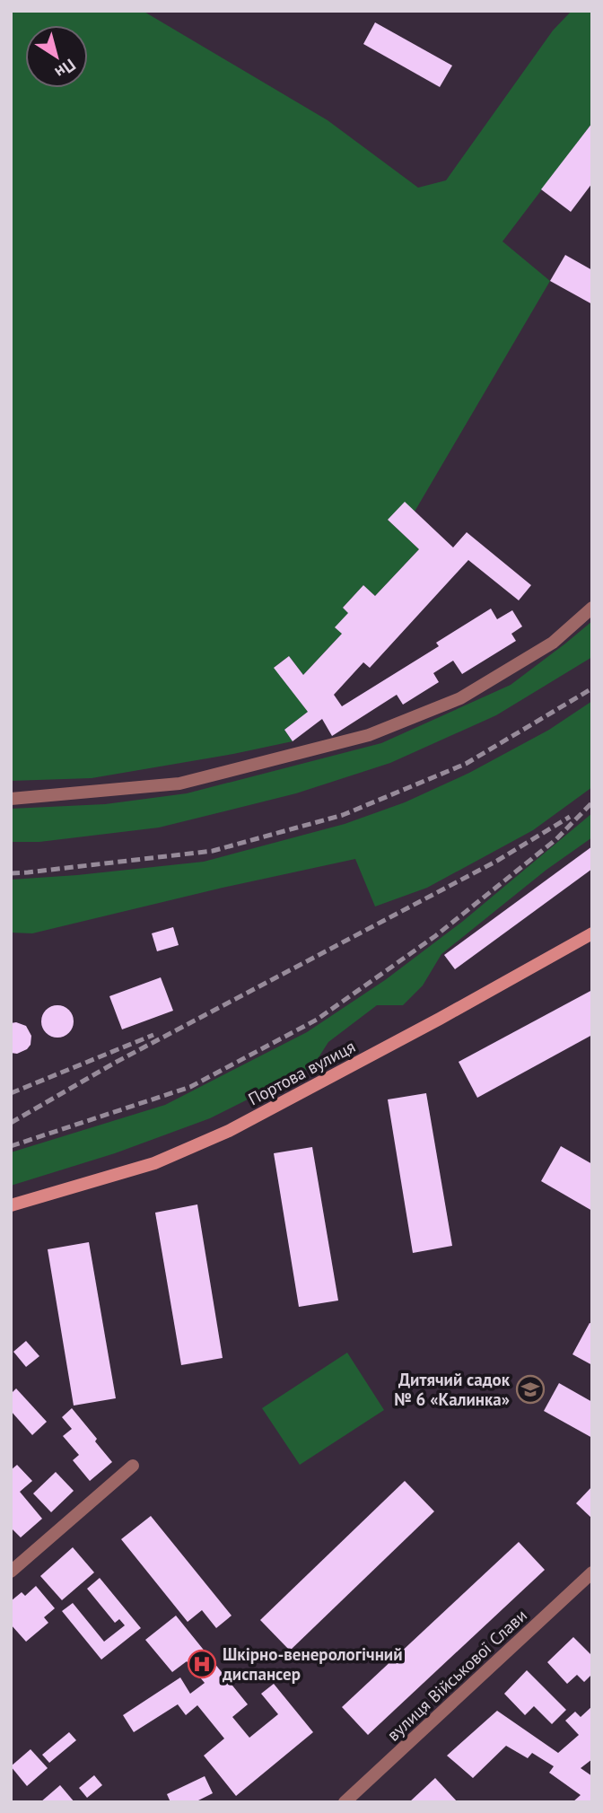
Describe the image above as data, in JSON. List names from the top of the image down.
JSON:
{
  "streets": {
    "main road": ["Портова вулиця"],
    "street": ["вулиця Військової Слави"]
  },
  "places": {
    "school or university": ["Дитячий садок № 6 «Калинка»"],
    "hospital": ["Шкірно-венерологічний диспансер"]
  },
  "north": "bottom right"
}
